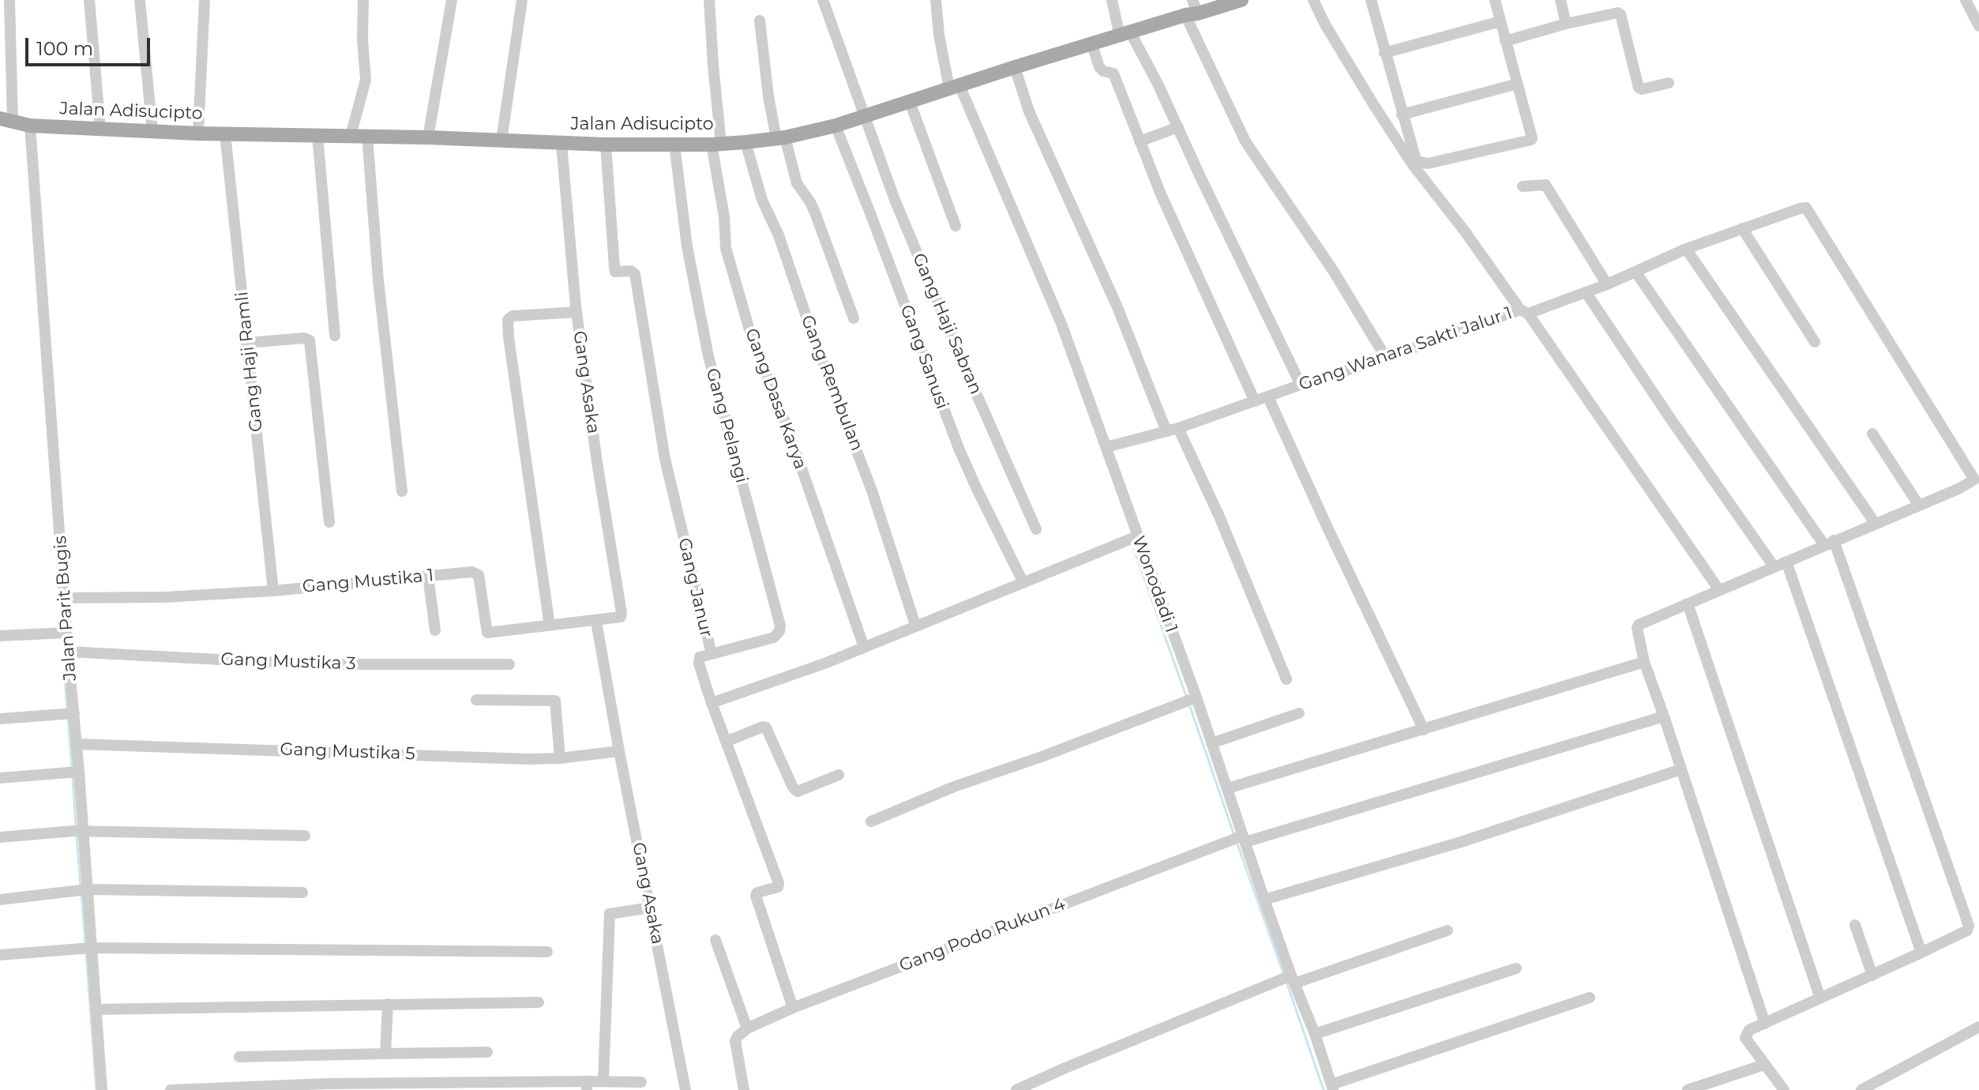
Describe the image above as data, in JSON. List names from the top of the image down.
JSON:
{
  "streets": {
    "main road": ["Jalan Adisucipto"],
    "street": [
      "Gang Haji Sabran",
      "Gang Wanara Sakti Jalur 1",
      "Gang Sanusi",
      "Gang Haji Ramli",
      "Gang Asaka",
      "Gang Rembulan",
      "Gang Dasa Karya",
      "Gang Pelangi",
      "Gang Mustika 1",
      "Wonodadi 1",
      "Gang Janur",
      "Jalan Parit Bugis",
      "Gang Mustika 3",
      "Gang Mustika 5",
      "Gang Podo Rukun 4"
    ]
  },
  "crossings": [
    ["Jalan Adisucipto", "Gang Haji Sabran"],
    ["Jalan Adisucipto", "Gang Sanusi"],
    ["Jalan Adisucipto", "Gang Haji Ramli"],
    ["Jalan Adisucipto", "Gang Asaka"],
    ["Jalan Adisucipto", "Gang Rembulan"],
    ["Jalan Adisucipto", "Gang Dasa Karya"],
    ["Jalan Adisucipto", "Gang Pelangi"],
    ["Jalan Adisucipto", "Wonodadi 1"],
    ["Jalan Adisucipto", "Gang Janur"],
    ["Jalan Adisucipto", "Jalan Parit Bugis"],
    ["Gang Wanara Sakti Jalur 1", "Wonodadi 1"],
    ["Gang Haji Ramli", "Gang Mustika 1"],
    ["Gang Asaka", "Gang Mustika 1"],
    ["Gang Asaka", "Gang Mustika 5"],
    ["Gang Pelangi", "Gang Janur"],
    ["Gang Mustika 1", "Jalan Parit Bugis"],
    ["Wonodadi 1", "Gang Podo Rukun 4"],
    ["Gang Janur", "Gang Podo Rukun 4"],
    ["Jalan Parit Bugis", "Gang Mustika 3"],
    ["Jalan Parit Bugis", "Gang Mustika 5"]
  ],
  "scale_bar": "100 m"
}
